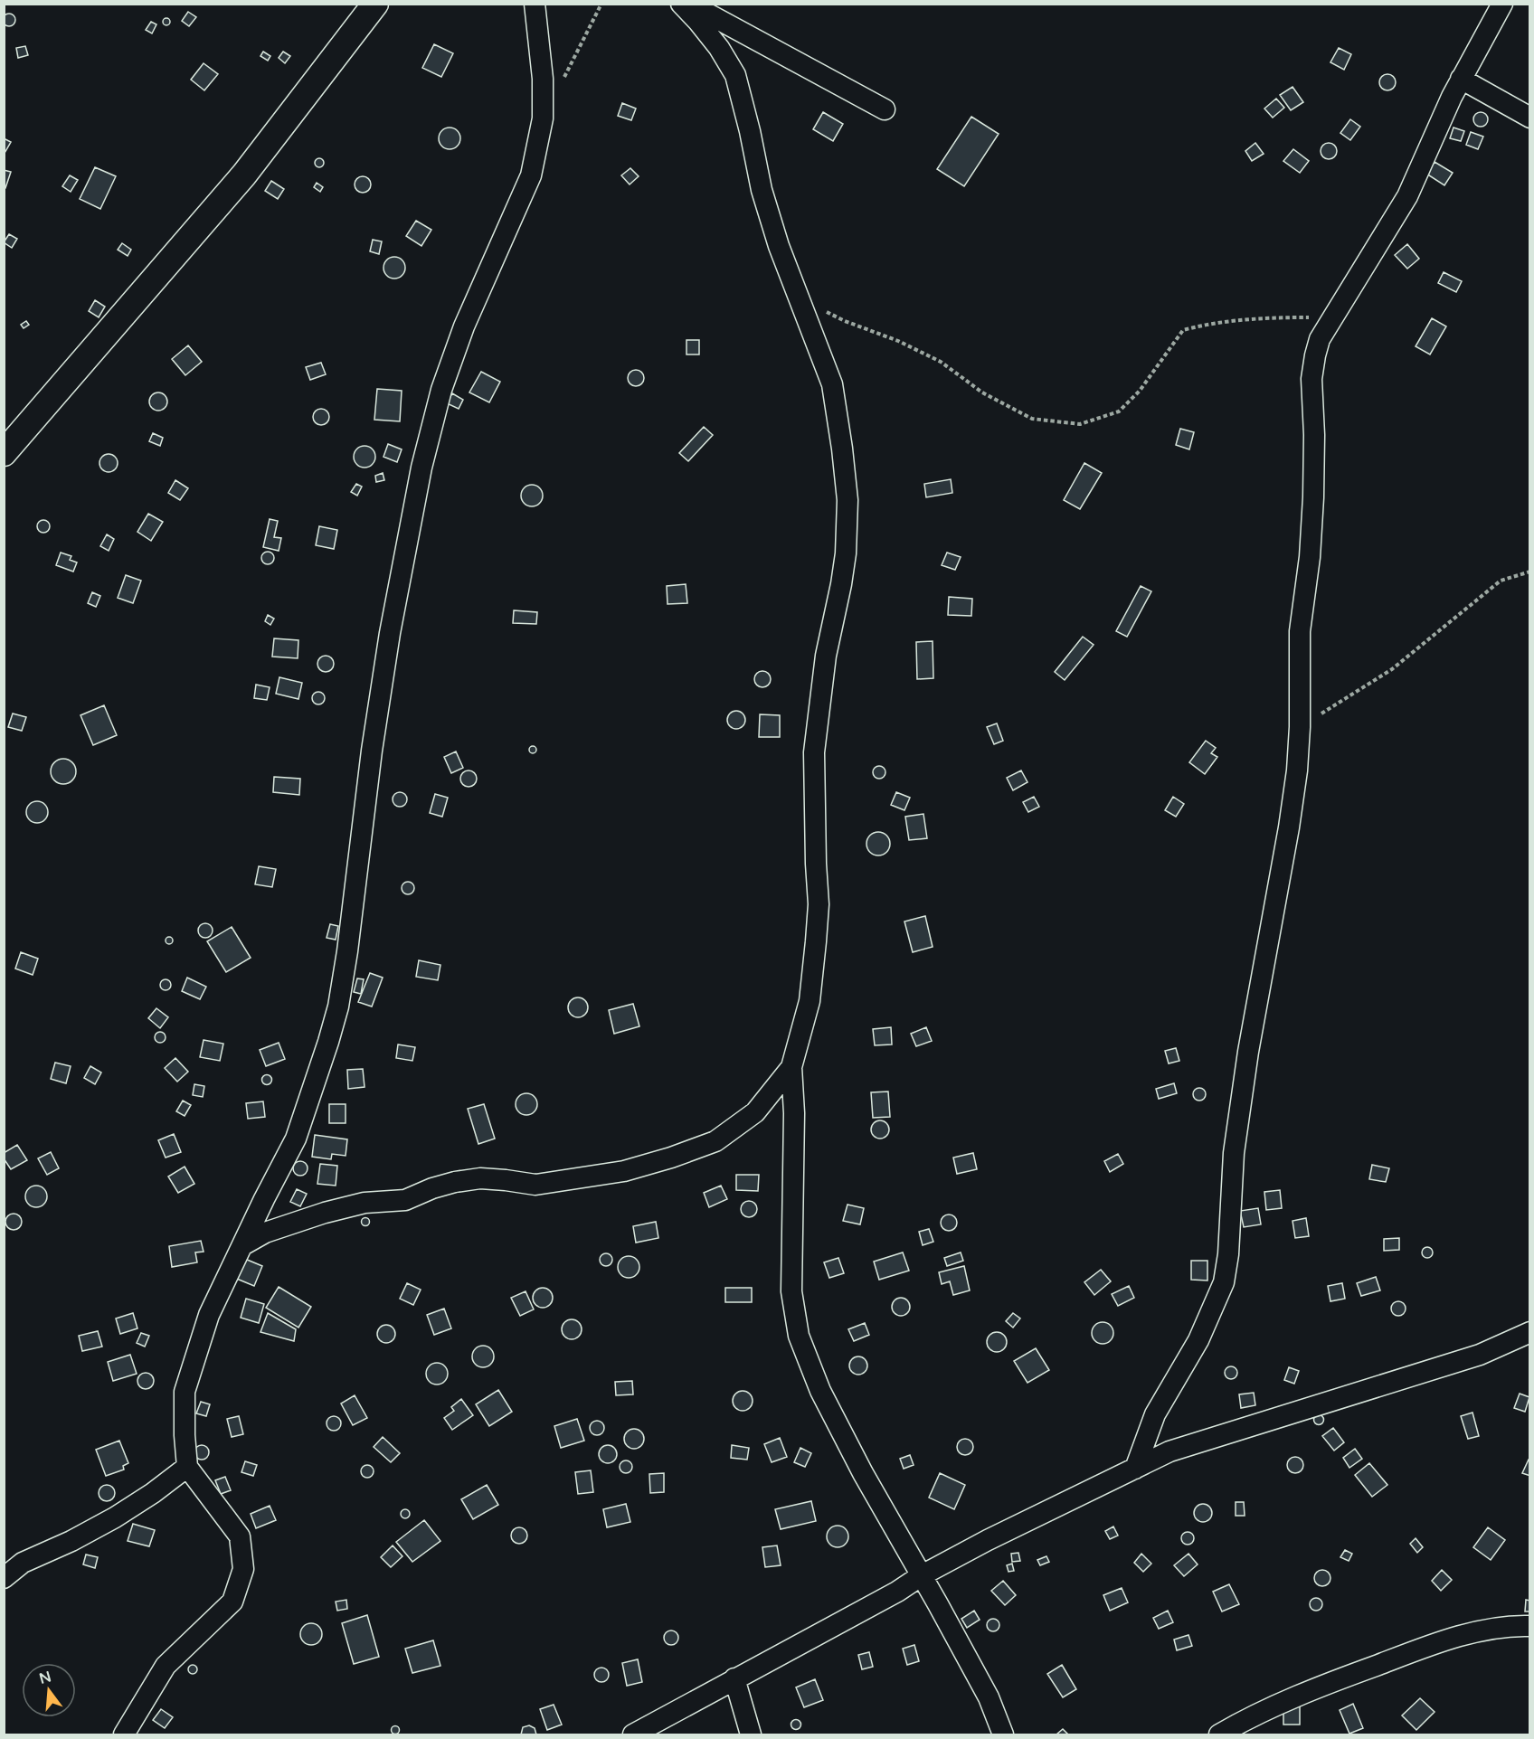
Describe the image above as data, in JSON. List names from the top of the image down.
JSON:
{
  "north": "top"
}
